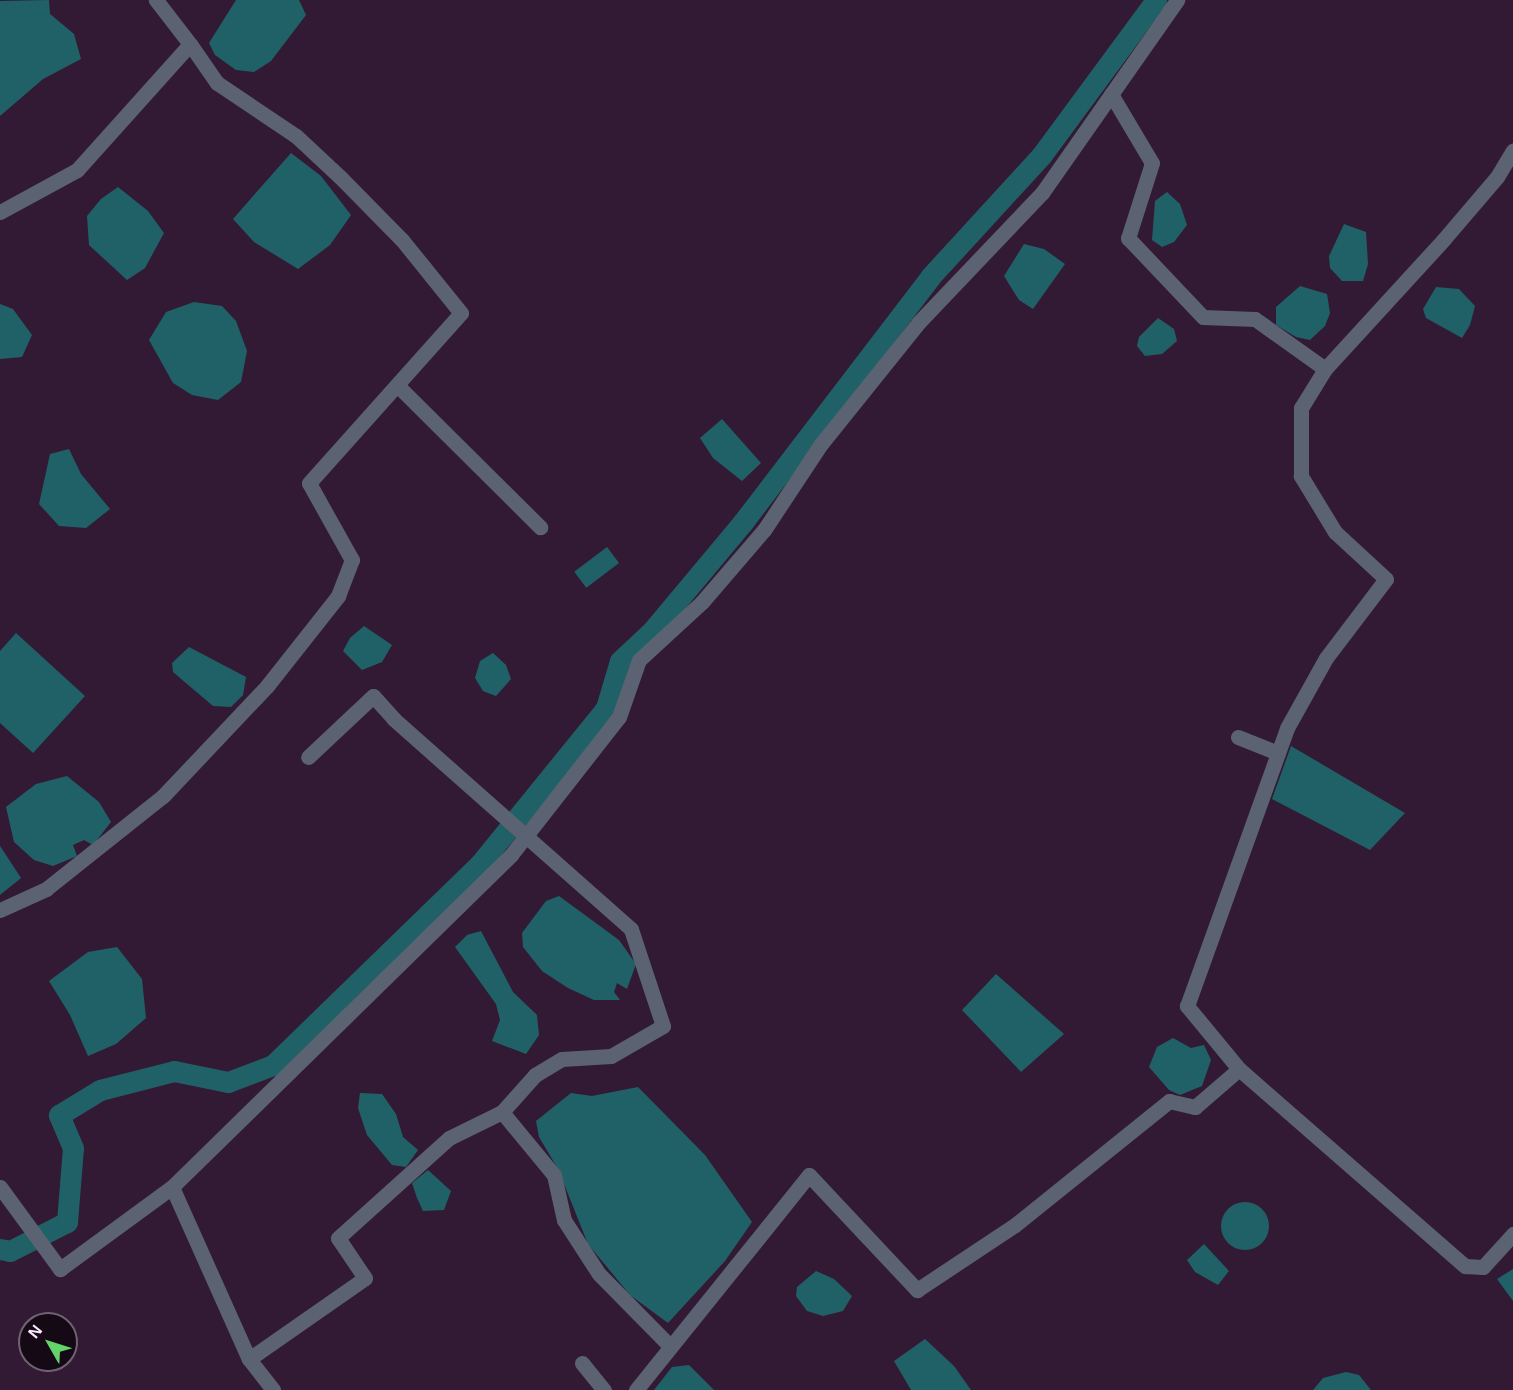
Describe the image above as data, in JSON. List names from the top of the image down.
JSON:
{
  "north": "top left"
}
